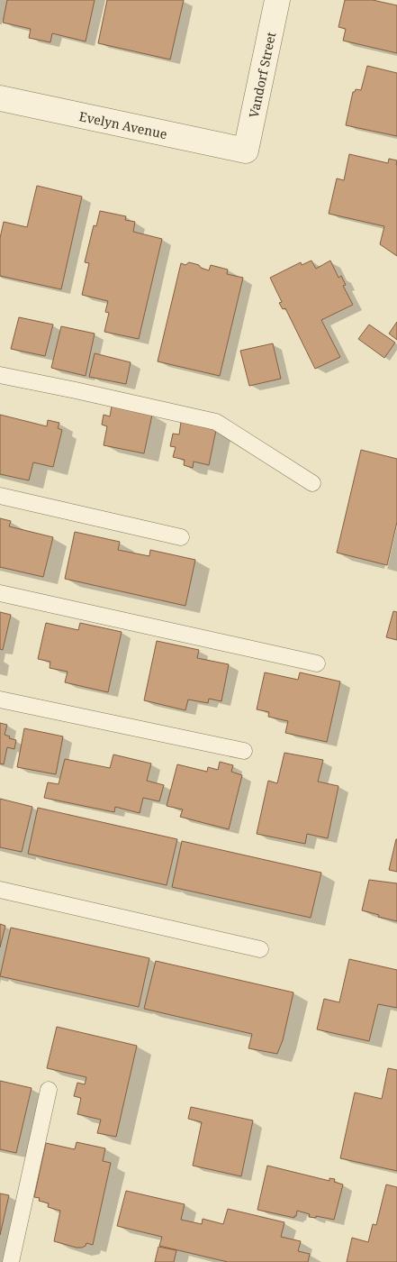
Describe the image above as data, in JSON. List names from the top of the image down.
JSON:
{
  "streets": {
    "street": ["Vandorf Street", "Evelyn Avenue"]
  },
  "crossings": [
    ["Vandorf Street", "Evelyn Avenue"]
  ]
}
